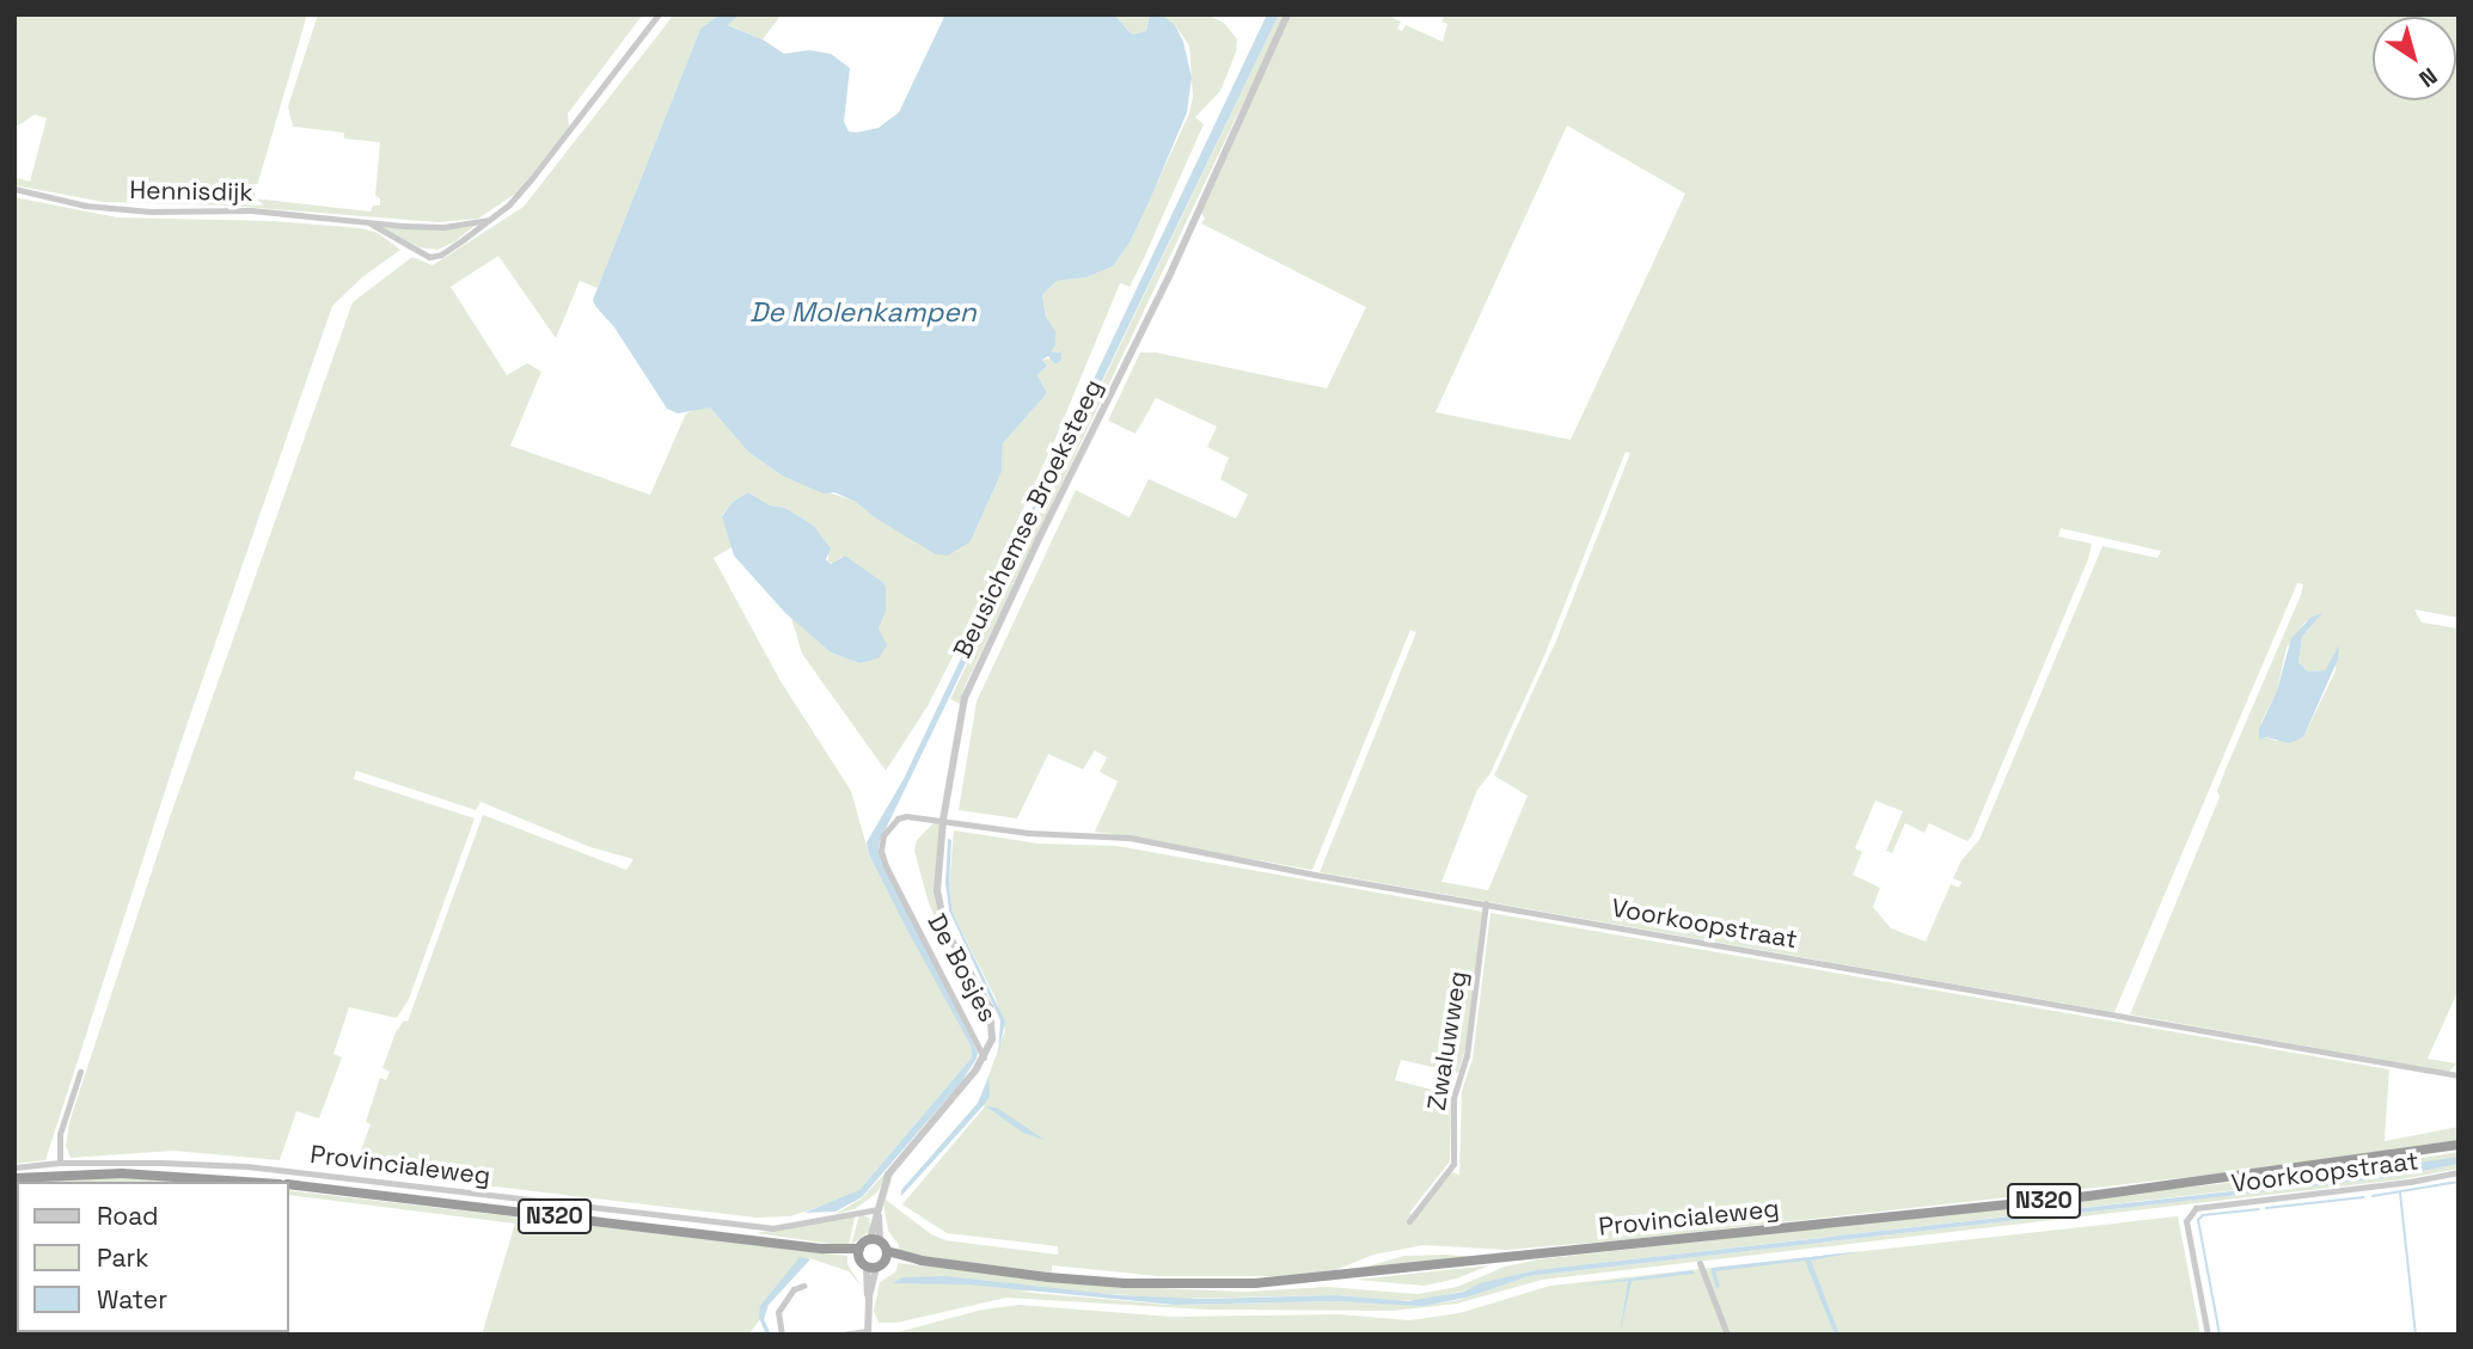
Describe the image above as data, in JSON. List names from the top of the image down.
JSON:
{
  "streets": {
    "highway": ["Provincialeweg", "N320"],
    "street": [
      "Hennisdijk",
      "Beusichemse Broeksteeg",
      "Voorkoopstraat",
      "De Bosjes",
      "Zwaluwweg"
    ]
  },
  "crossings": [
    ["Beusichemse Broeksteeg", "Voorkoopstraat"],
    ["Beusichemse Broeksteeg", "De Bosjes"],
    ["Voorkoopstraat", "De Bosjes"],
    ["Voorkoopstraat", "Zwaluwweg"],
    ["De Bosjes", "Provincialeweg"]
  ],
  "water": ["De Molenkampen"],
  "legend": ["Road", "Park", "Water"],
  "north": "bottom right"
}
